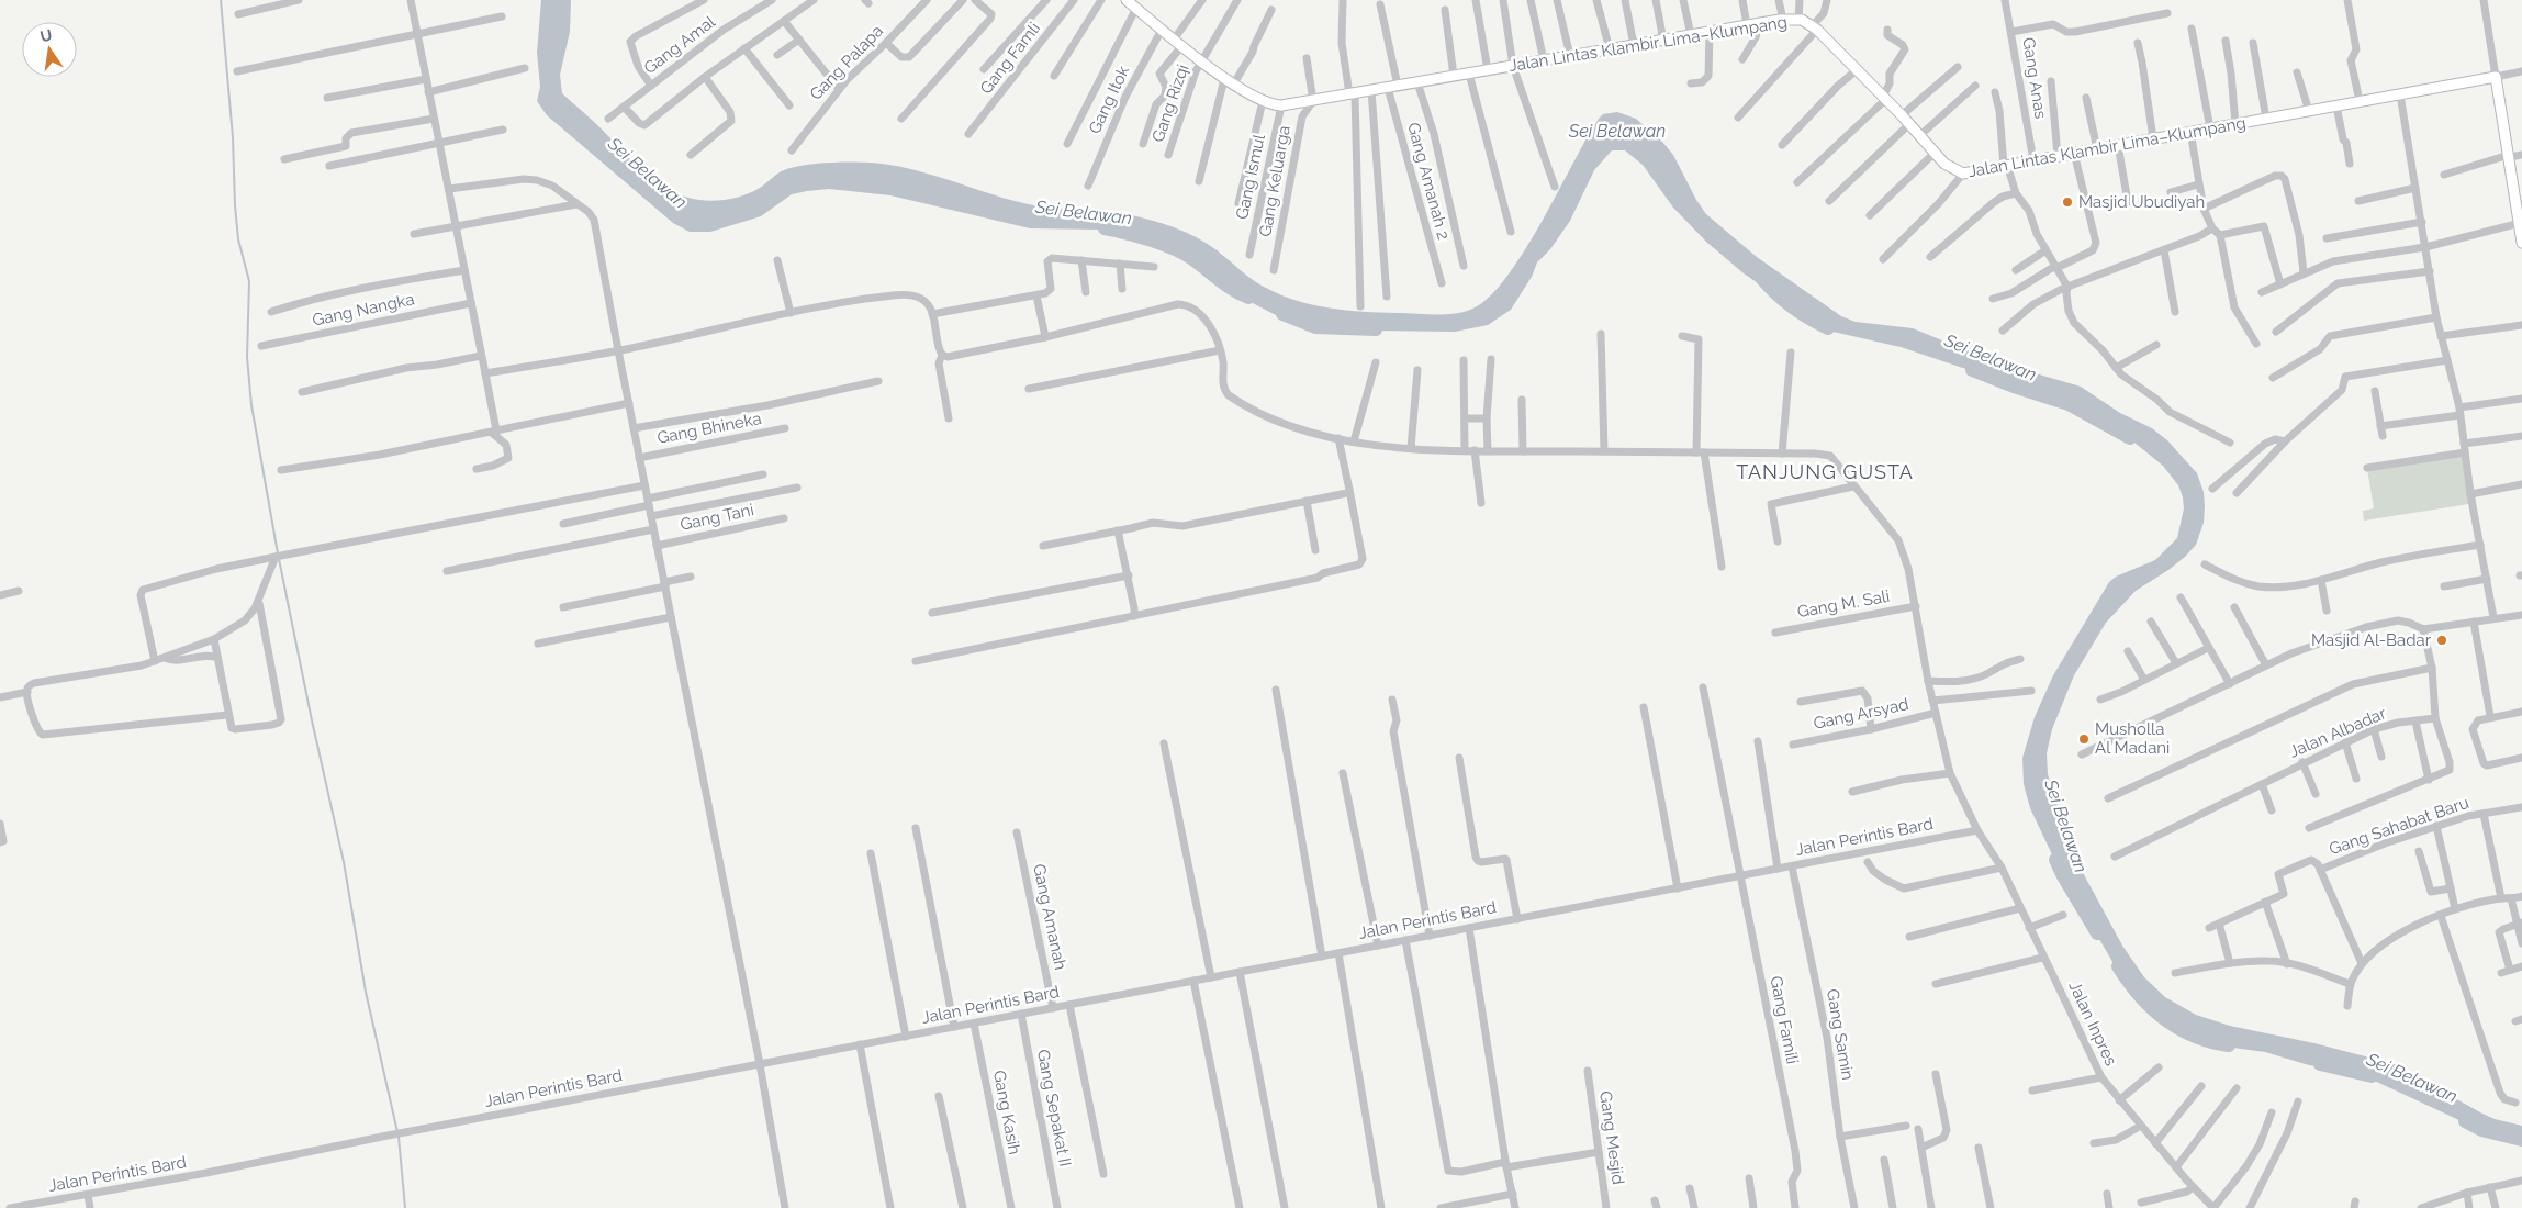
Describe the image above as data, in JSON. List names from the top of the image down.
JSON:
{
  "streets": {
    "main road": ["Jalan Lintas Klambir Lima–Klumpang"],
    "street": [
      "Gang Amal",
      "Gang Famli",
      "Gang Palapa",
      "Gang Anas",
      "Gang Itok",
      "Gang Rizqi",
      "Gang Ismul",
      "Gang Keluarga",
      "Gang Amanah 2",
      "Gang Nangka",
      "Gang Bhineka",
      "Gang Tani",
      "Gang M. Sali",
      "Gang Arsyad",
      "Jalan Albadar",
      "Gang Sahabat Baru",
      "Jalan Perintis Bard",
      "Gang Amanah",
      "Gang Famili",
      "Jalan Inpres",
      "Gang Samin",
      "Gang Sepakat II",
      "Gang Kasih",
      "Gang Mesjid"
    ]
  },
  "crossings": [
    ["Jalan Lintas Klambir Lima–Klumpang", "Gang Anas"],
    ["Jalan Lintas Klambir Lima–Klumpang", "Gang Itok"],
    ["Jalan Lintas Klambir Lima–Klumpang", "Gang Rizqi"],
    ["Jalan Lintas Klambir Lima–Klumpang", "Gang Ismul"],
    ["Jalan Lintas Klambir Lima–Klumpang", "Gang Keluarga"],
    ["Jalan Lintas Klambir Lima–Klumpang", "Gang Amanah 2"],
    ["Gang M. Sali", "Jalan Inpres"],
    ["Gang Arsyad", "Jalan Inpres"],
    ["Jalan Perintis Bard", "Gang Amanah"],
    ["Jalan Perintis Bard", "Gang Famili"],
    ["Jalan Perintis Bard", "Jalan Inpres"],
    ["Jalan Perintis Bard", "Gang Samin"],
    ["Jalan Perintis Bard", "Gang Sepakat II"],
    ["Jalan Perintis Bard", "Gang Kasih"]
  ],
  "districts": ["TANJUNG GUSTA"],
  "water": ["Sei Belawan"],
  "places": ["Masjid Ubudiyah", "Masjid Al-Badar", "Musholla Al Madani"],
  "north": "top"
}
